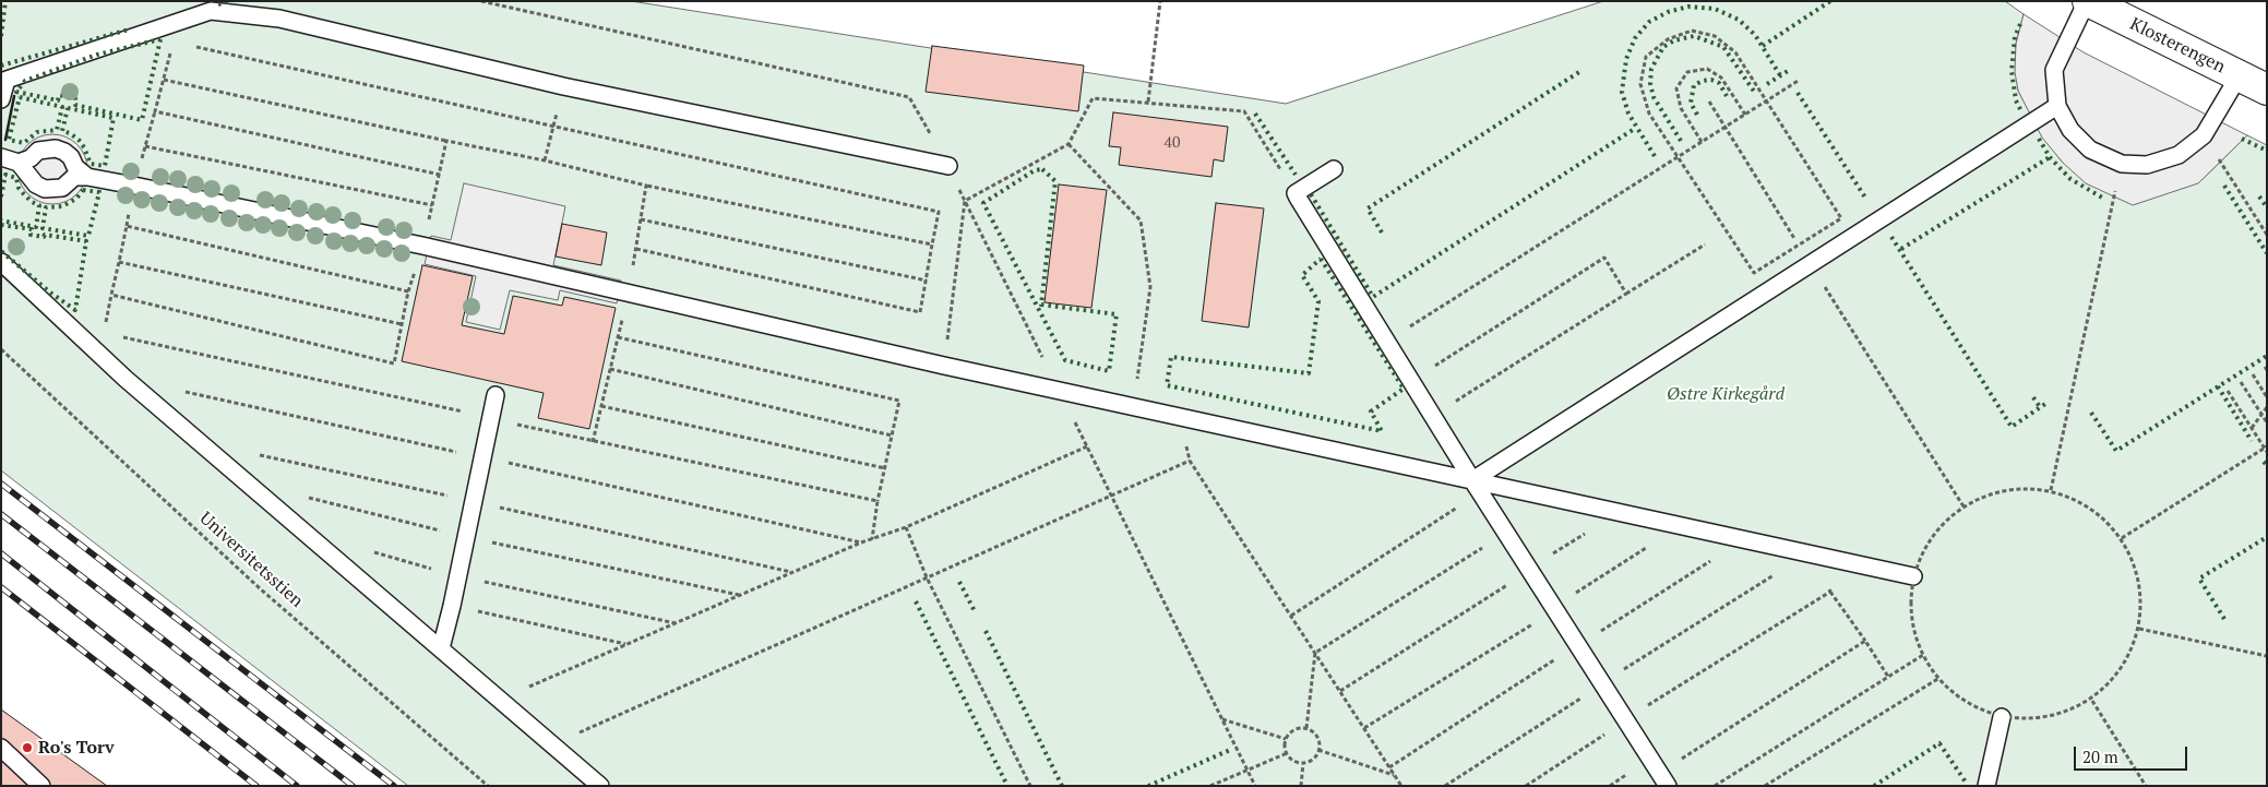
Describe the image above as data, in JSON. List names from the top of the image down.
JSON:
{
  "streets": {
    "street": ["Klosterengen"],
    "path": ["Universitetsstien"]
  },
  "parks": ["Østre Kirkegård"],
  "places": ["Ro's Torv"],
  "house_numbers": ["40"],
  "scale_bar": "20 m"
}
